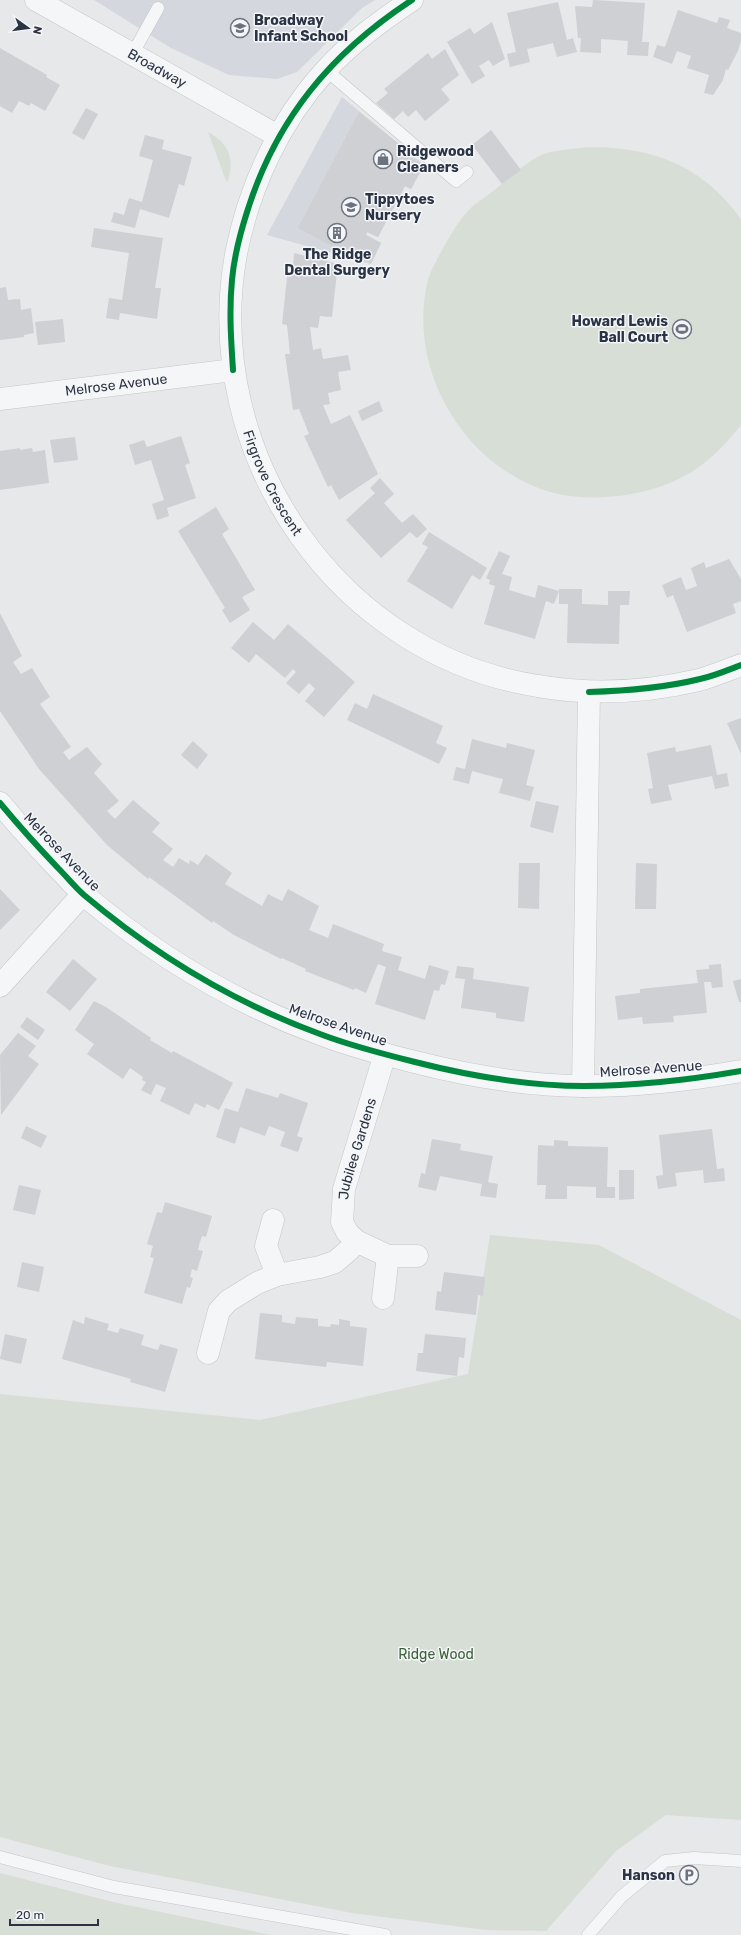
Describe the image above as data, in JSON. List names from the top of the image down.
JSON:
{
  "streets": {
    "street": [
      "Broadway",
      "Melrose Avenue",
      "Firgrove Crescent",
      "Jubilee Gardens"
    ]
  },
  "crossings": [
    ["Broadway", "Firgrove Crescent"],
    ["Melrose Avenue", "Firgrove Crescent"],
    ["Melrose Avenue", "Jubilee Gardens"]
  ],
  "parks": ["Ridge Wood"],
  "places": {
    "school or university": ["Broadway Infant School", "Tippytoes Nursery"],
    "shop": ["Ridgewood Cleaners"],
    "building": ["The Ridge Dental Surgery"],
    "sports": ["Howard Lewis Ball Court"],
    "parking": ["Hanson"]
  },
  "scale_bar": "20 m",
  "north": "right"
}
